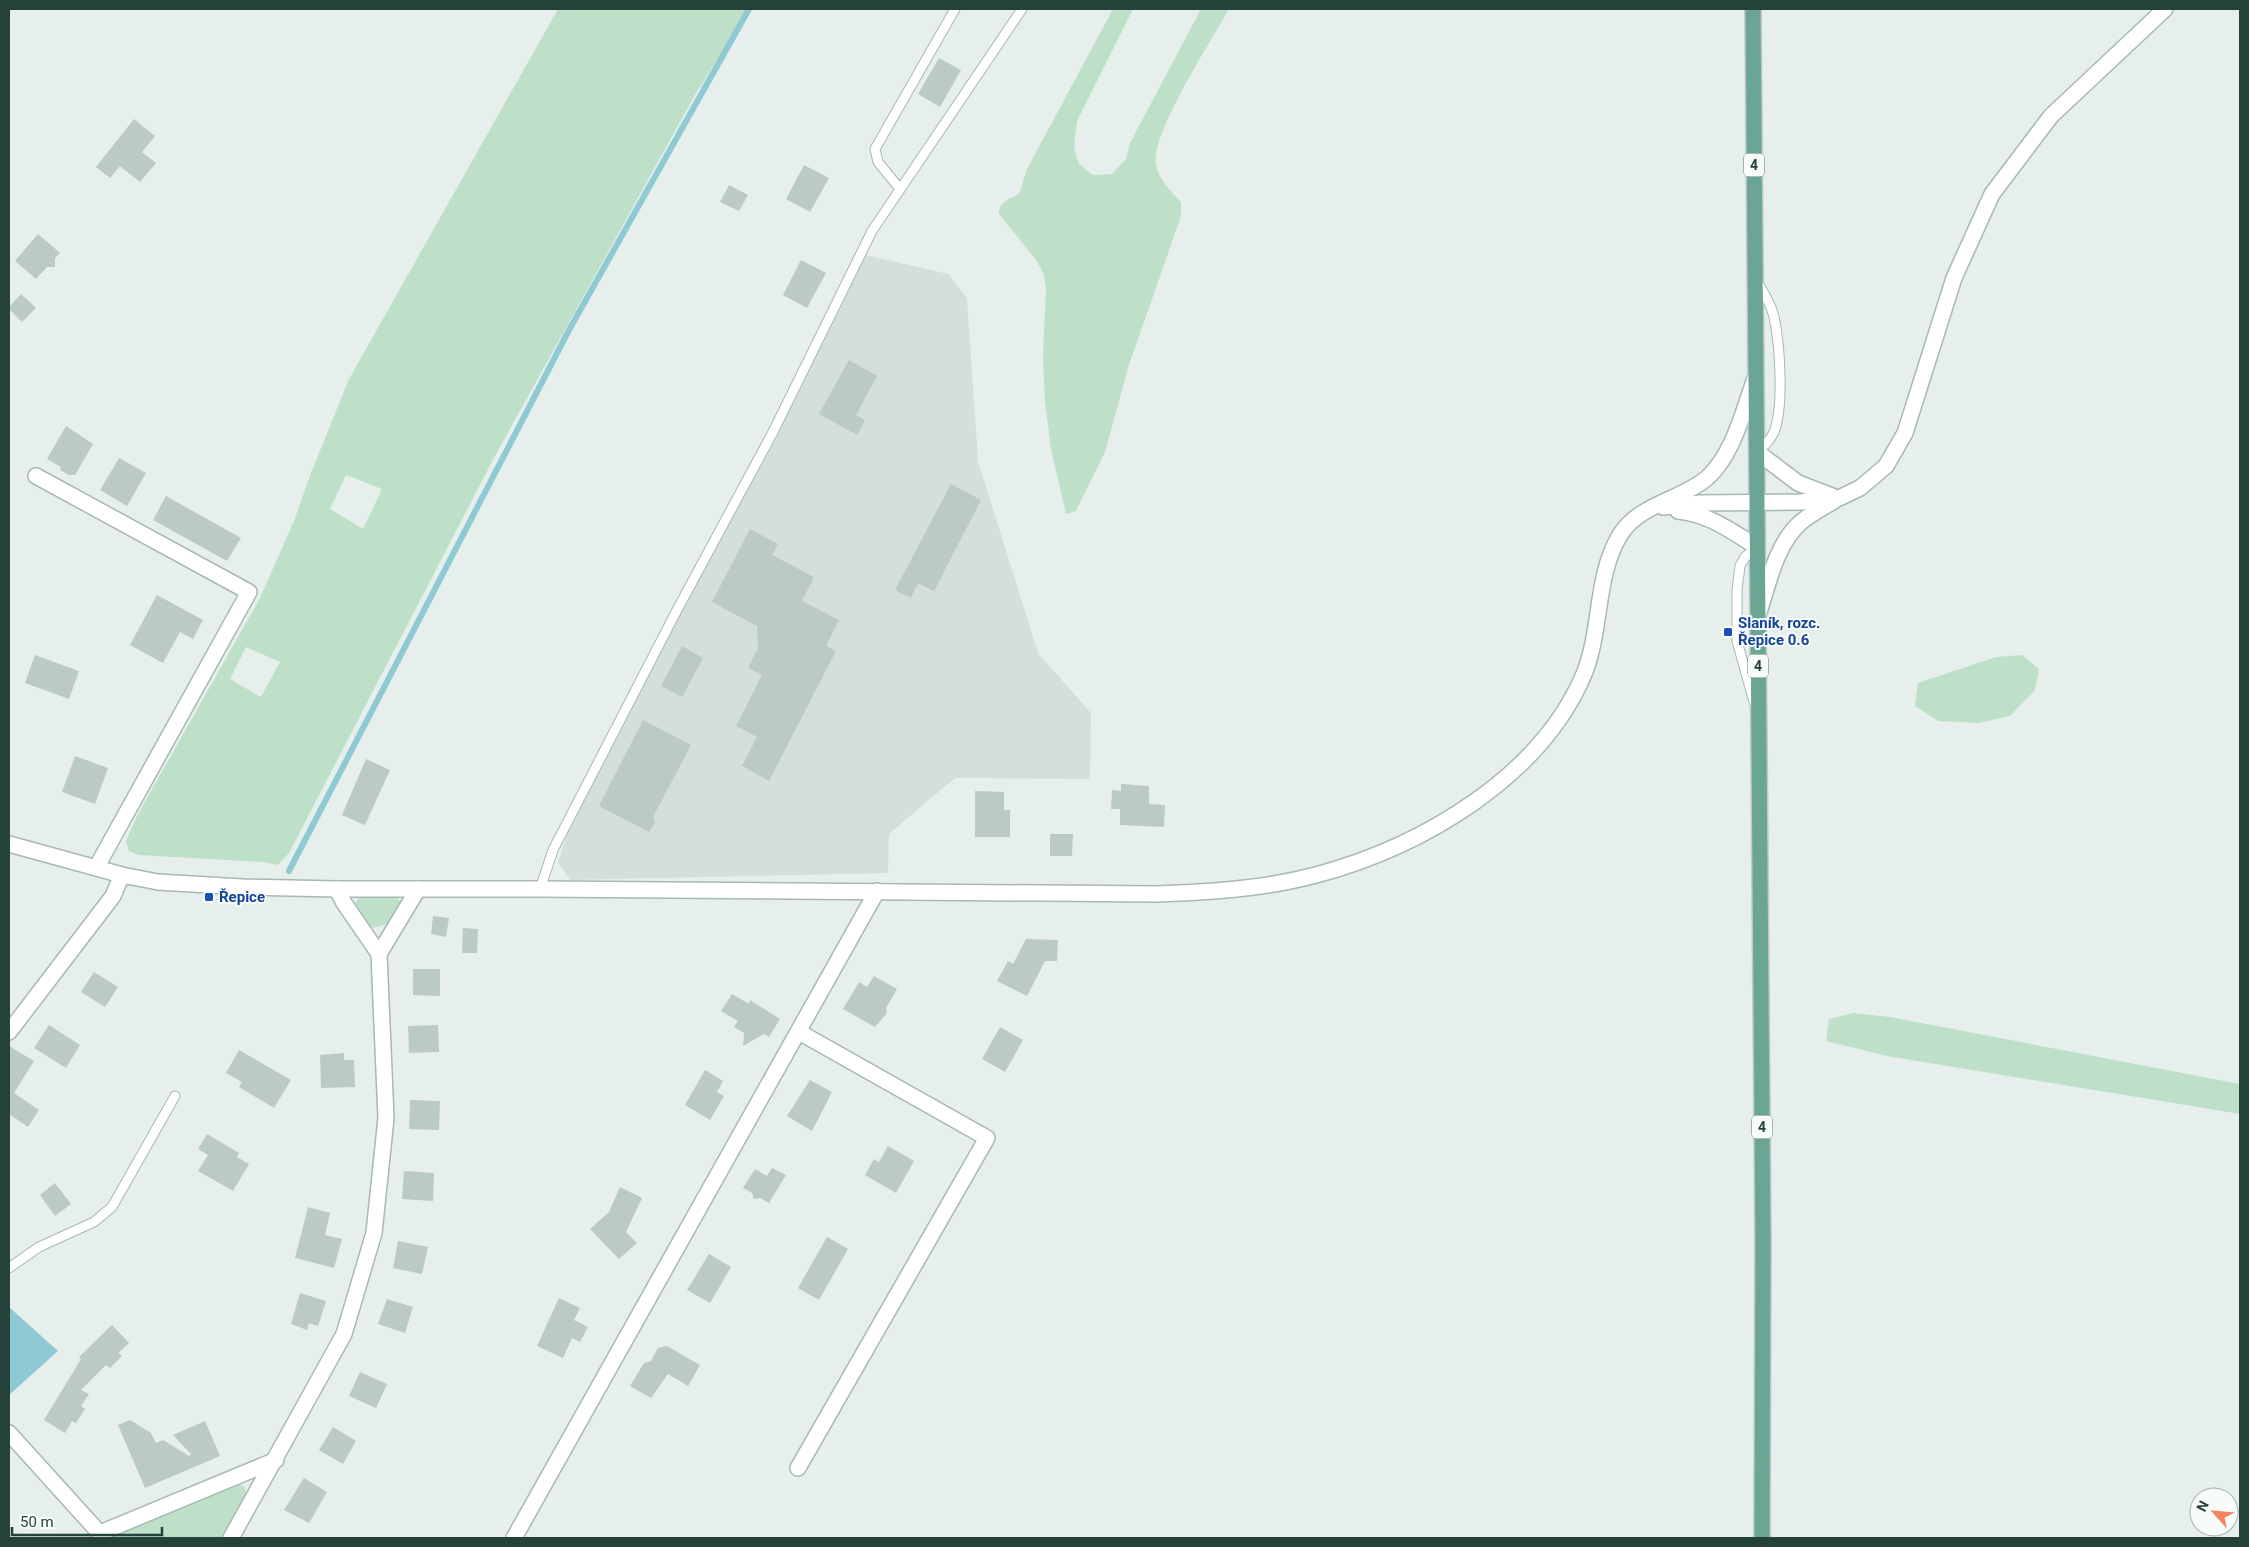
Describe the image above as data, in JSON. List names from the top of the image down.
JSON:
{
  "streets": {
    "main road": ["4"]
  },
  "places": {
    "transit": ["Slaník, rozc. Řepice 0.6", "Řepice"]
  },
  "scale_bar": "50 m",
  "north": "top left"
}
